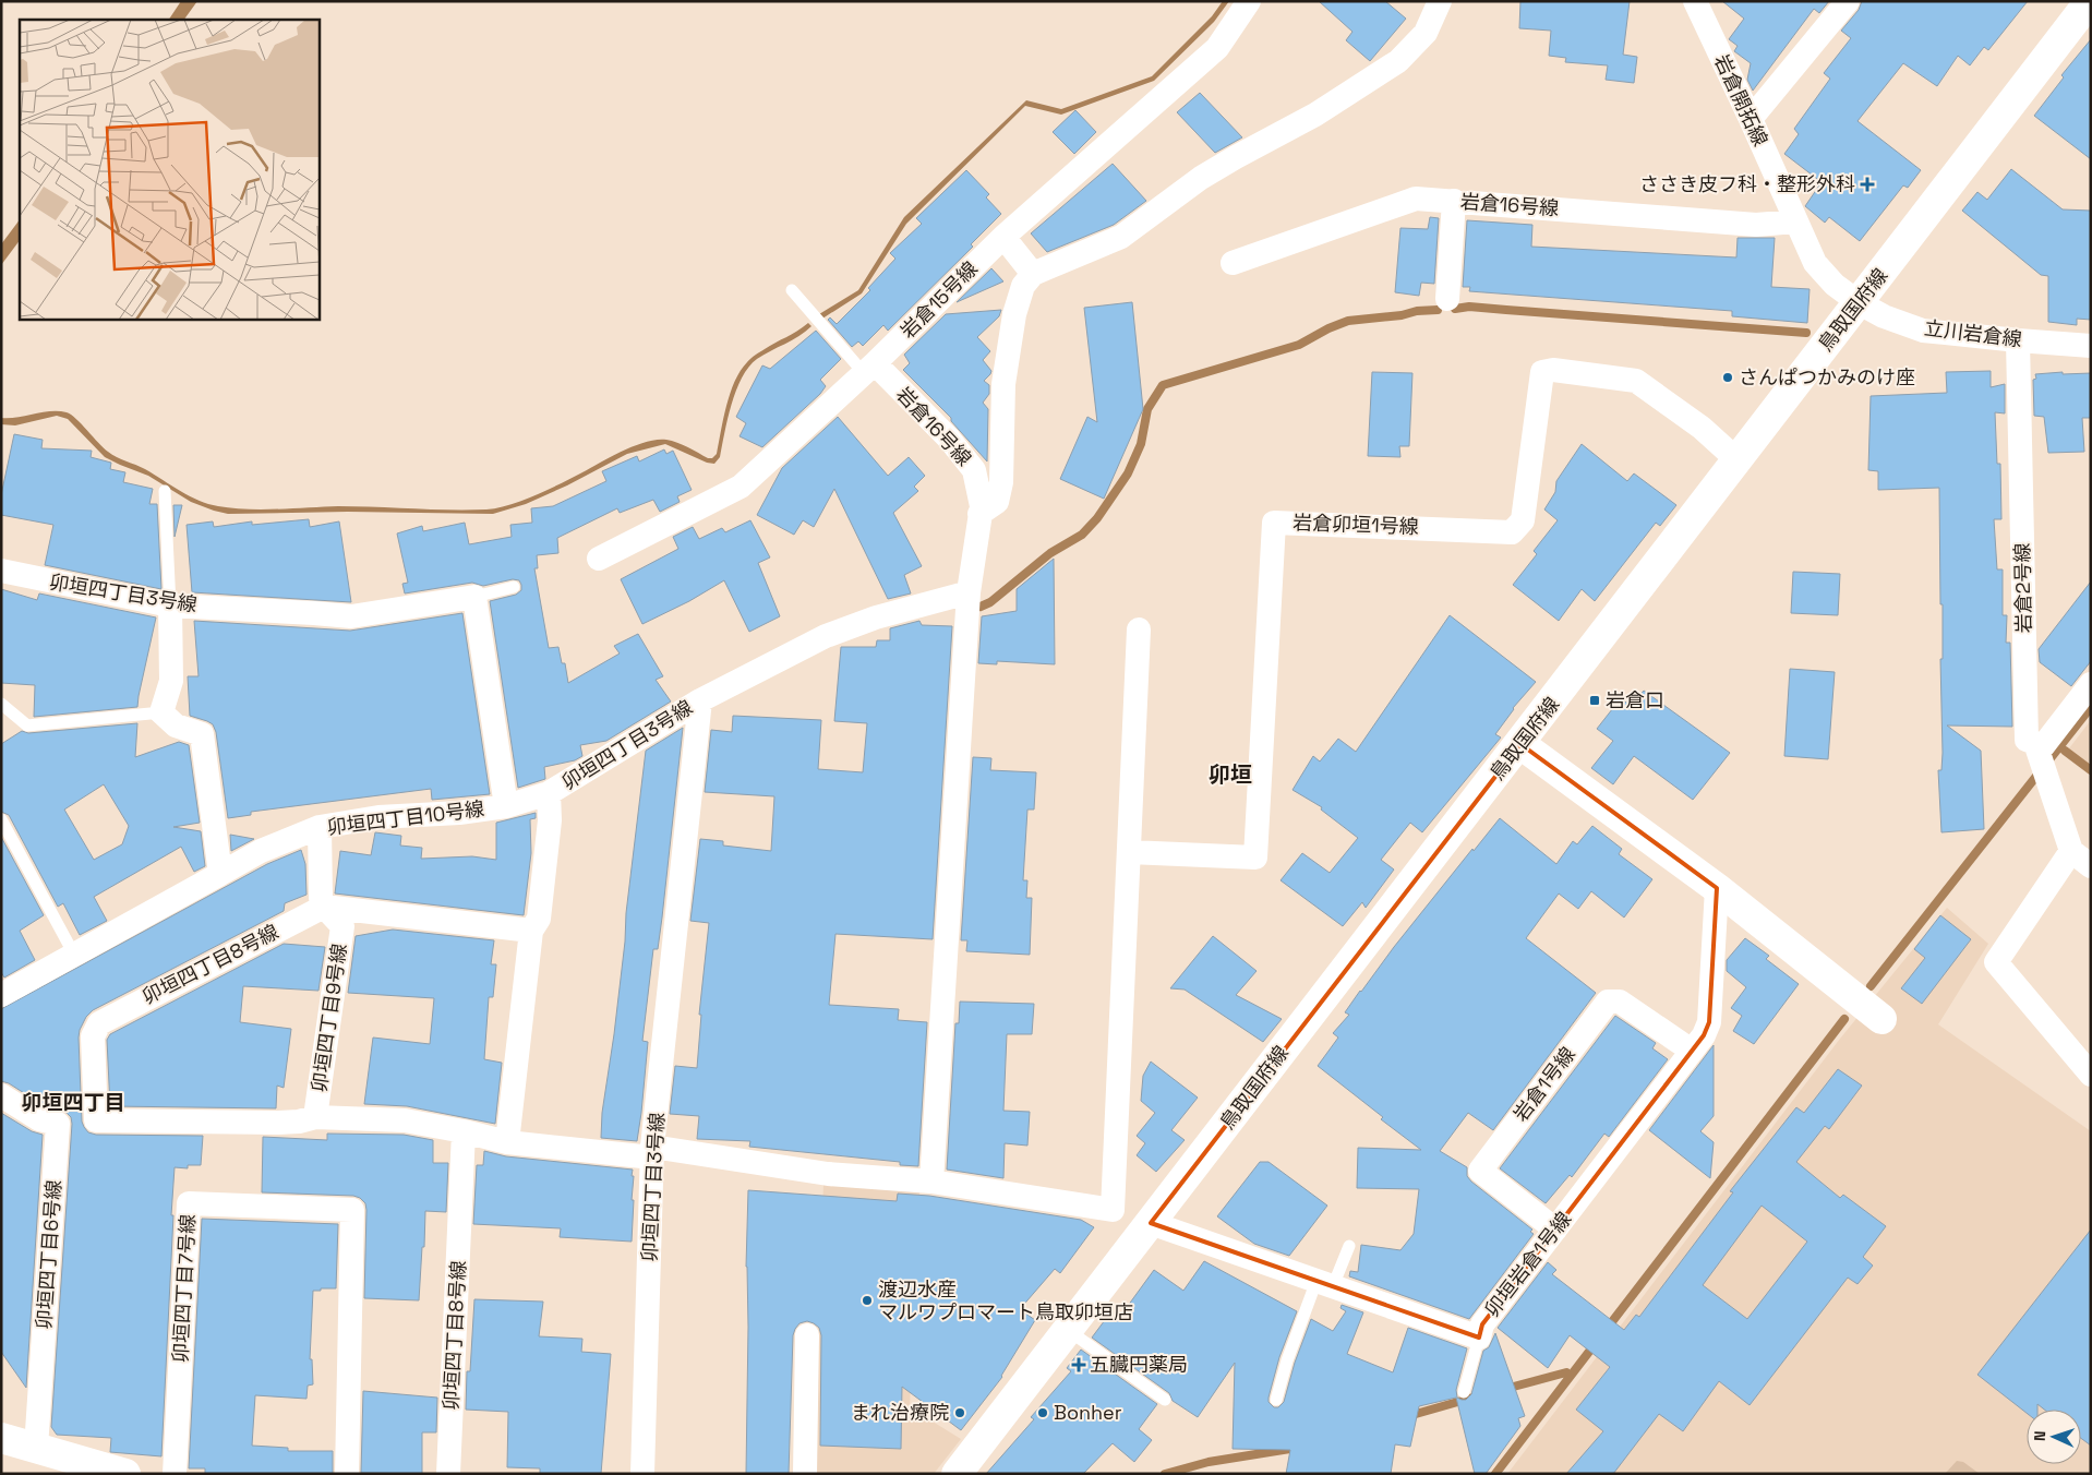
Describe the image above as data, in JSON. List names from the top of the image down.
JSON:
{
  "streets": {
    "main road": ["鳥取国府線"],
    "street": [
      "岩倉開拓線",
      "岩倉16号線",
      "岩倉15号線",
      "立川岩倉線",
      "岩倉卯垣1号線",
      "岩倉2号線",
      "卯垣四丁目3号線",
      "卯垣四丁目10号線",
      "卯垣四丁目8号線",
      "卯垣四丁目9号線",
      "岩倉1号線",
      "卯垣四丁目6号線",
      "卯垣岩倉1号線",
      "卯垣四丁目7号線"
    ]
  },
  "crossings": [
    ["岩倉開拓線", "岩倉16号線"],
    ["岩倉開拓線", "鳥取国府線"],
    ["岩倉開拓線", "立川岩倉線"],
    ["岩倉16号線", "岩倉15号線"],
    ["鳥取国府線", "立川岩倉線"],
    ["鳥取国府線", "岩倉卯垣1号線"],
    ["鳥取国府線", "卯垣岩倉1号線"],
    ["立川岩倉線", "岩倉2号線"],
    ["卯垣四丁目3号線", "卯垣四丁目10号線"],
    ["卯垣四丁目8号線", "卯垣四丁目9号線"],
    ["岩倉1号線", "卯垣岩倉1号線"]
  ],
  "districts": ["卯垣", "卯垣四丁目"],
  "places": {
    "health": ["ささき皮フ科・整形外科", "五臓円薬局"],
    "other": [
      "さんぱつかみのけ座",
      "渡辺水産 マルワプロマート鳥取卯垣店",
      "まれ治療院",
      "Bonher"
    ],
    "transit": ["岩倉口"]
  },
  "north": "left"
}
